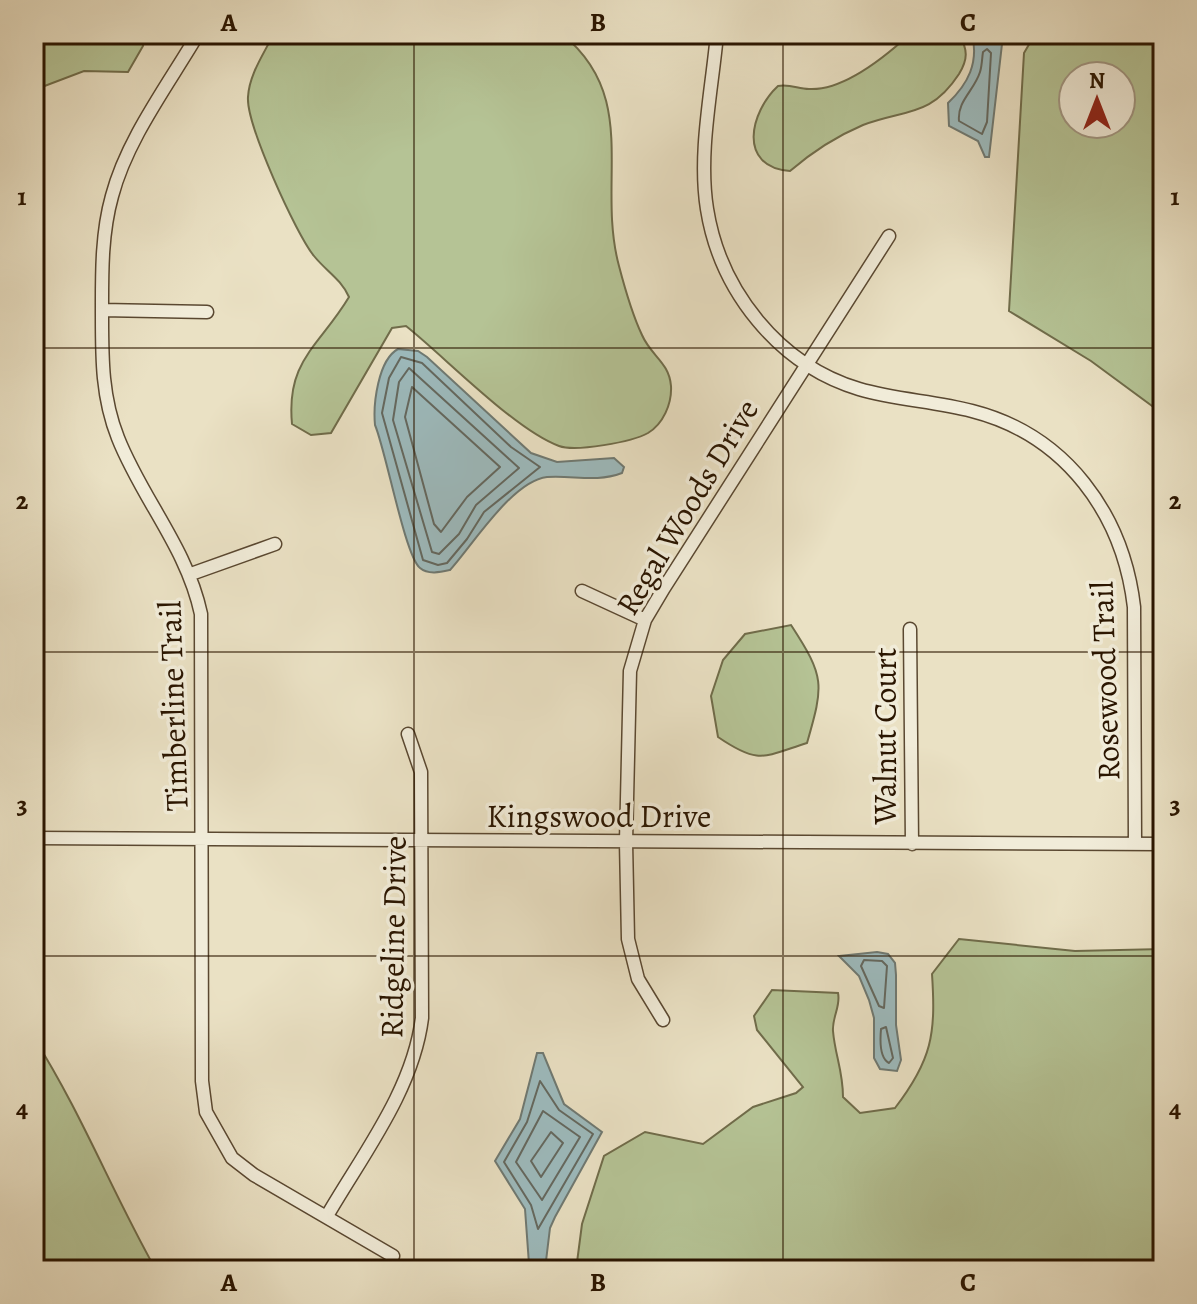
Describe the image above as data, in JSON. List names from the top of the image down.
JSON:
{
  "streets": {
    "street": [
      "Regal Woods Drive",
      "Rosewood Trail",
      "Timberline Trail",
      "Walnut Court",
      "Kingswood Drive",
      "Ridgeline Drive"
    ]
  },
  "crossings": [
    ["Regal Woods Drive", "Rosewood Trail"],
    ["Regal Woods Drive", "Kingswood Drive"],
    ["Rosewood Trail", "Kingswood Drive"],
    ["Timberline Trail", "Kingswood Drive"],
    ["Timberline Trail", "Ridgeline Drive"],
    ["Walnut Court", "Kingswood Drive"],
    ["Kingswood Drive", "Ridgeline Drive"]
  ],
  "north": "top",
  "grid": {
    "columns": ["A", "B", "C"],
    "rows": [
      "1",
      "2",
      "3",
      "4"
    ]
  }
}
